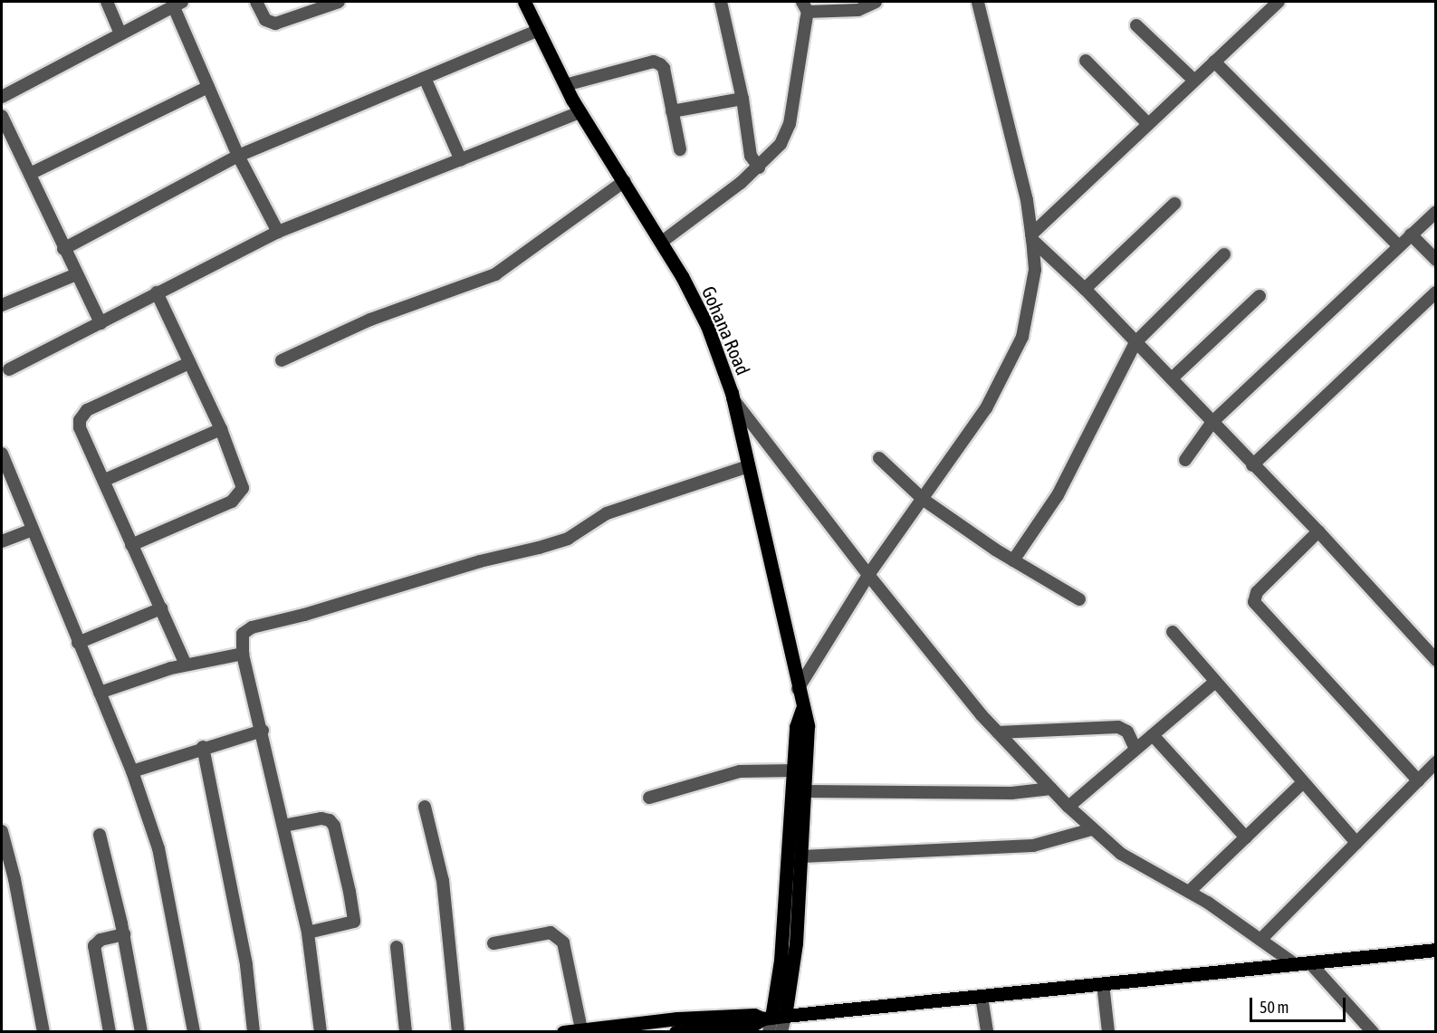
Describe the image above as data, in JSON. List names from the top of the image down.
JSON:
{
  "streets": {
    "main road": ["Gohana Road"]
  },
  "scale_bar": "50 m"
}
